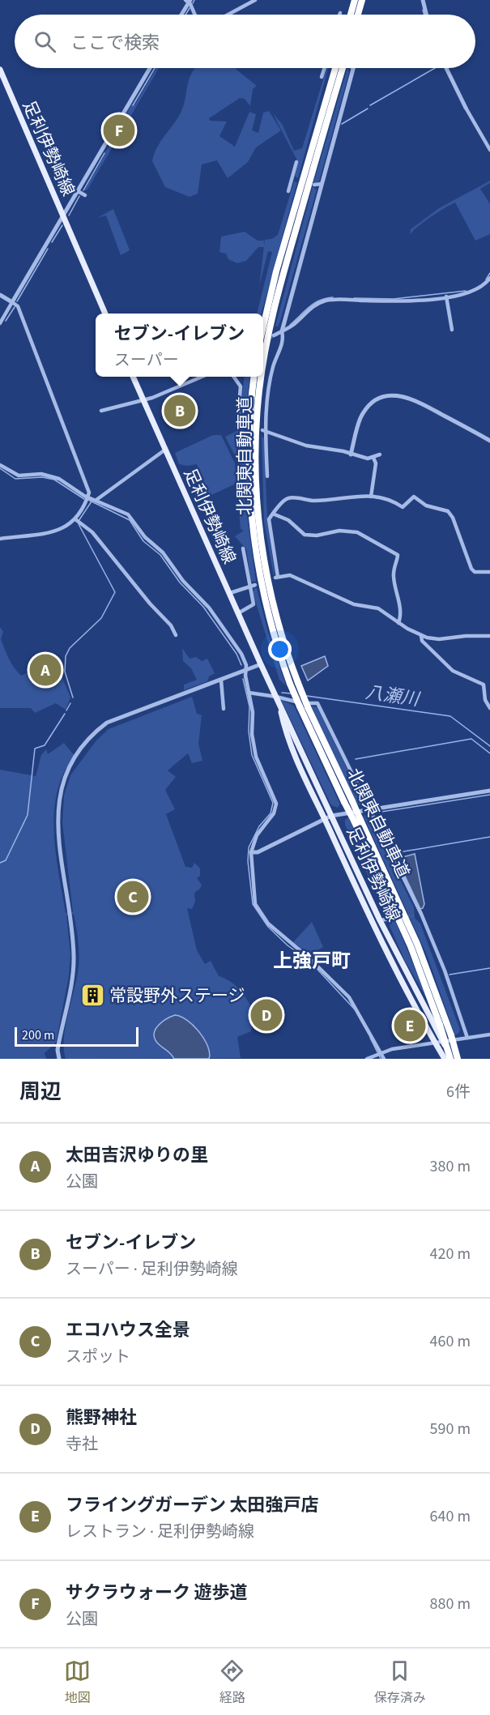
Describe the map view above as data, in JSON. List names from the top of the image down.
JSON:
{
  "streets": {
    "highway": ["北関東自動車道"],
    "main road": ["足利伊勢崎線"]
  },
  "crossings": [
    ["足利伊勢崎線", "北関東自動車道"]
  ],
  "districts": ["上強戸町"],
  "water": ["八瀬川"],
  "places": {
    "building": ["常設野外ステージ"]
  },
  "scale_bar": "200 m",
  "page": {
    "search": "ここで検索",
    "pins": [
      "F",
      "B",
      "A",
      "C",
      "D",
      "E"
    ],
    "popup": ["セブン-イレブン", "スーパー"],
    "scale": "200 m",
    "heading": ["周辺", "6件"],
    "list": [
      {
        "mark": "A",
        "name": "太田吉沢ゆりの里",
        "note": "公園",
        "value": "380 m"
      },
      {
        "mark": "B",
        "name": "セブン-イレブン",
        "note": "スーパー · 足利伊勢崎線",
        "value": "420 m"
      },
      {
        "mark": "C",
        "name": "エコハウス全景",
        "note": "スポット",
        "value": "460 m"
      },
      {
        "mark": "D",
        "name": "熊野神社",
        "note": "寺社",
        "value": "590 m"
      },
      {
        "mark": "E",
        "name": "フライングガーデン 太田強戸店",
        "note": "レストラン · 足利伊勢崎線",
        "value": "640 m"
      },
      {
        "mark": "F",
        "name": "サクラウォーク 遊歩道",
        "note": "公園",
        "value": "880 m"
      }
    ],
    "nav": ["地図", "経路", "保存済み"]
  }
}
